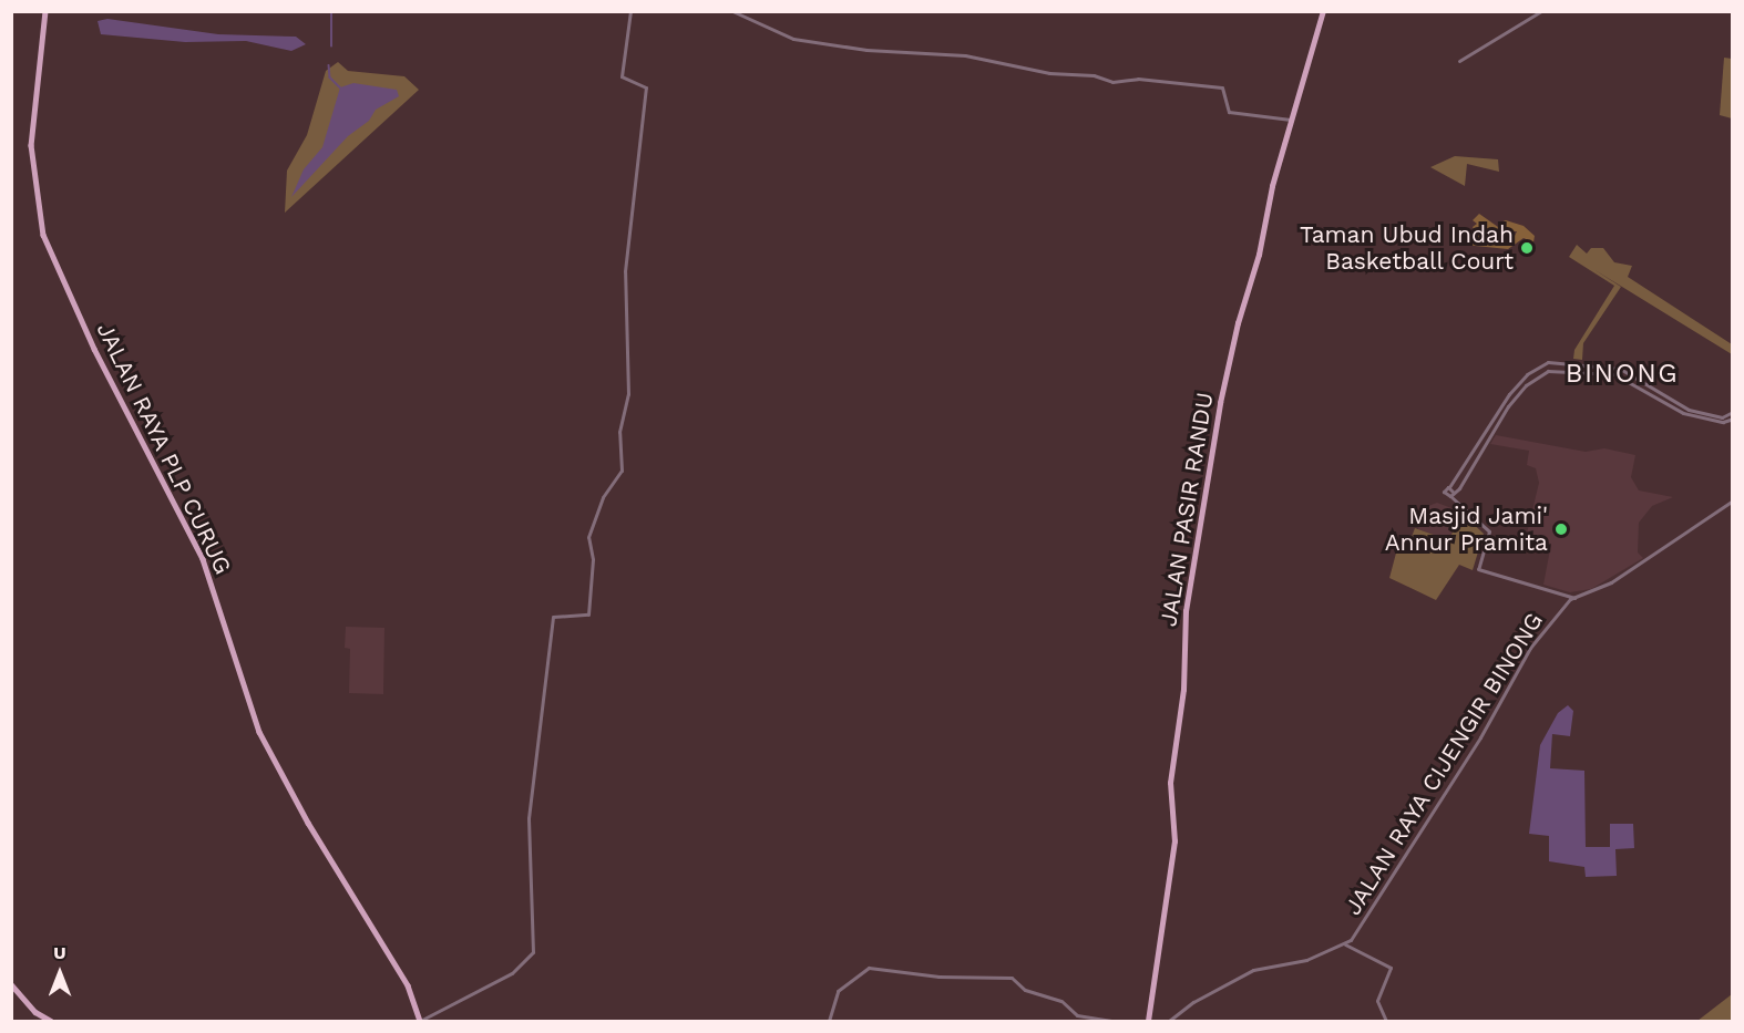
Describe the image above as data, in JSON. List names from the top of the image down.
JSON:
{
  "streets": {
    "main road": ["JALAN RAYA PLP CURUG", "JALAN PASIR RANDU"],
    "street": ["JALAN RAYA CIJENGIR BINONG"]
  },
  "districts": ["BINONG"],
  "places": ["Taman Ubud Indah Basketball Court", "Masjid Jami' Annur Pramita"],
  "north": "top"
}
